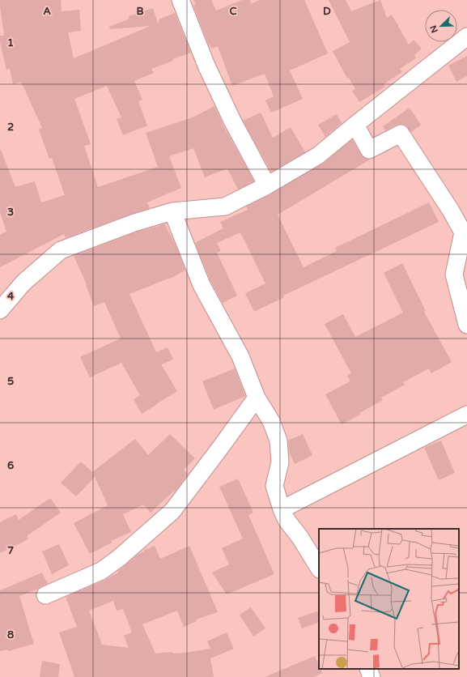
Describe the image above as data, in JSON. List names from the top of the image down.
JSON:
{
  "north": "bottom left",
  "grid": {
    "columns": [
      "A",
      "B",
      "C",
      "D"
    ],
    "rows": [
      "1",
      "2",
      "3",
      "4",
      "5",
      "6",
      "7",
      "8"
    ]
  }
}
